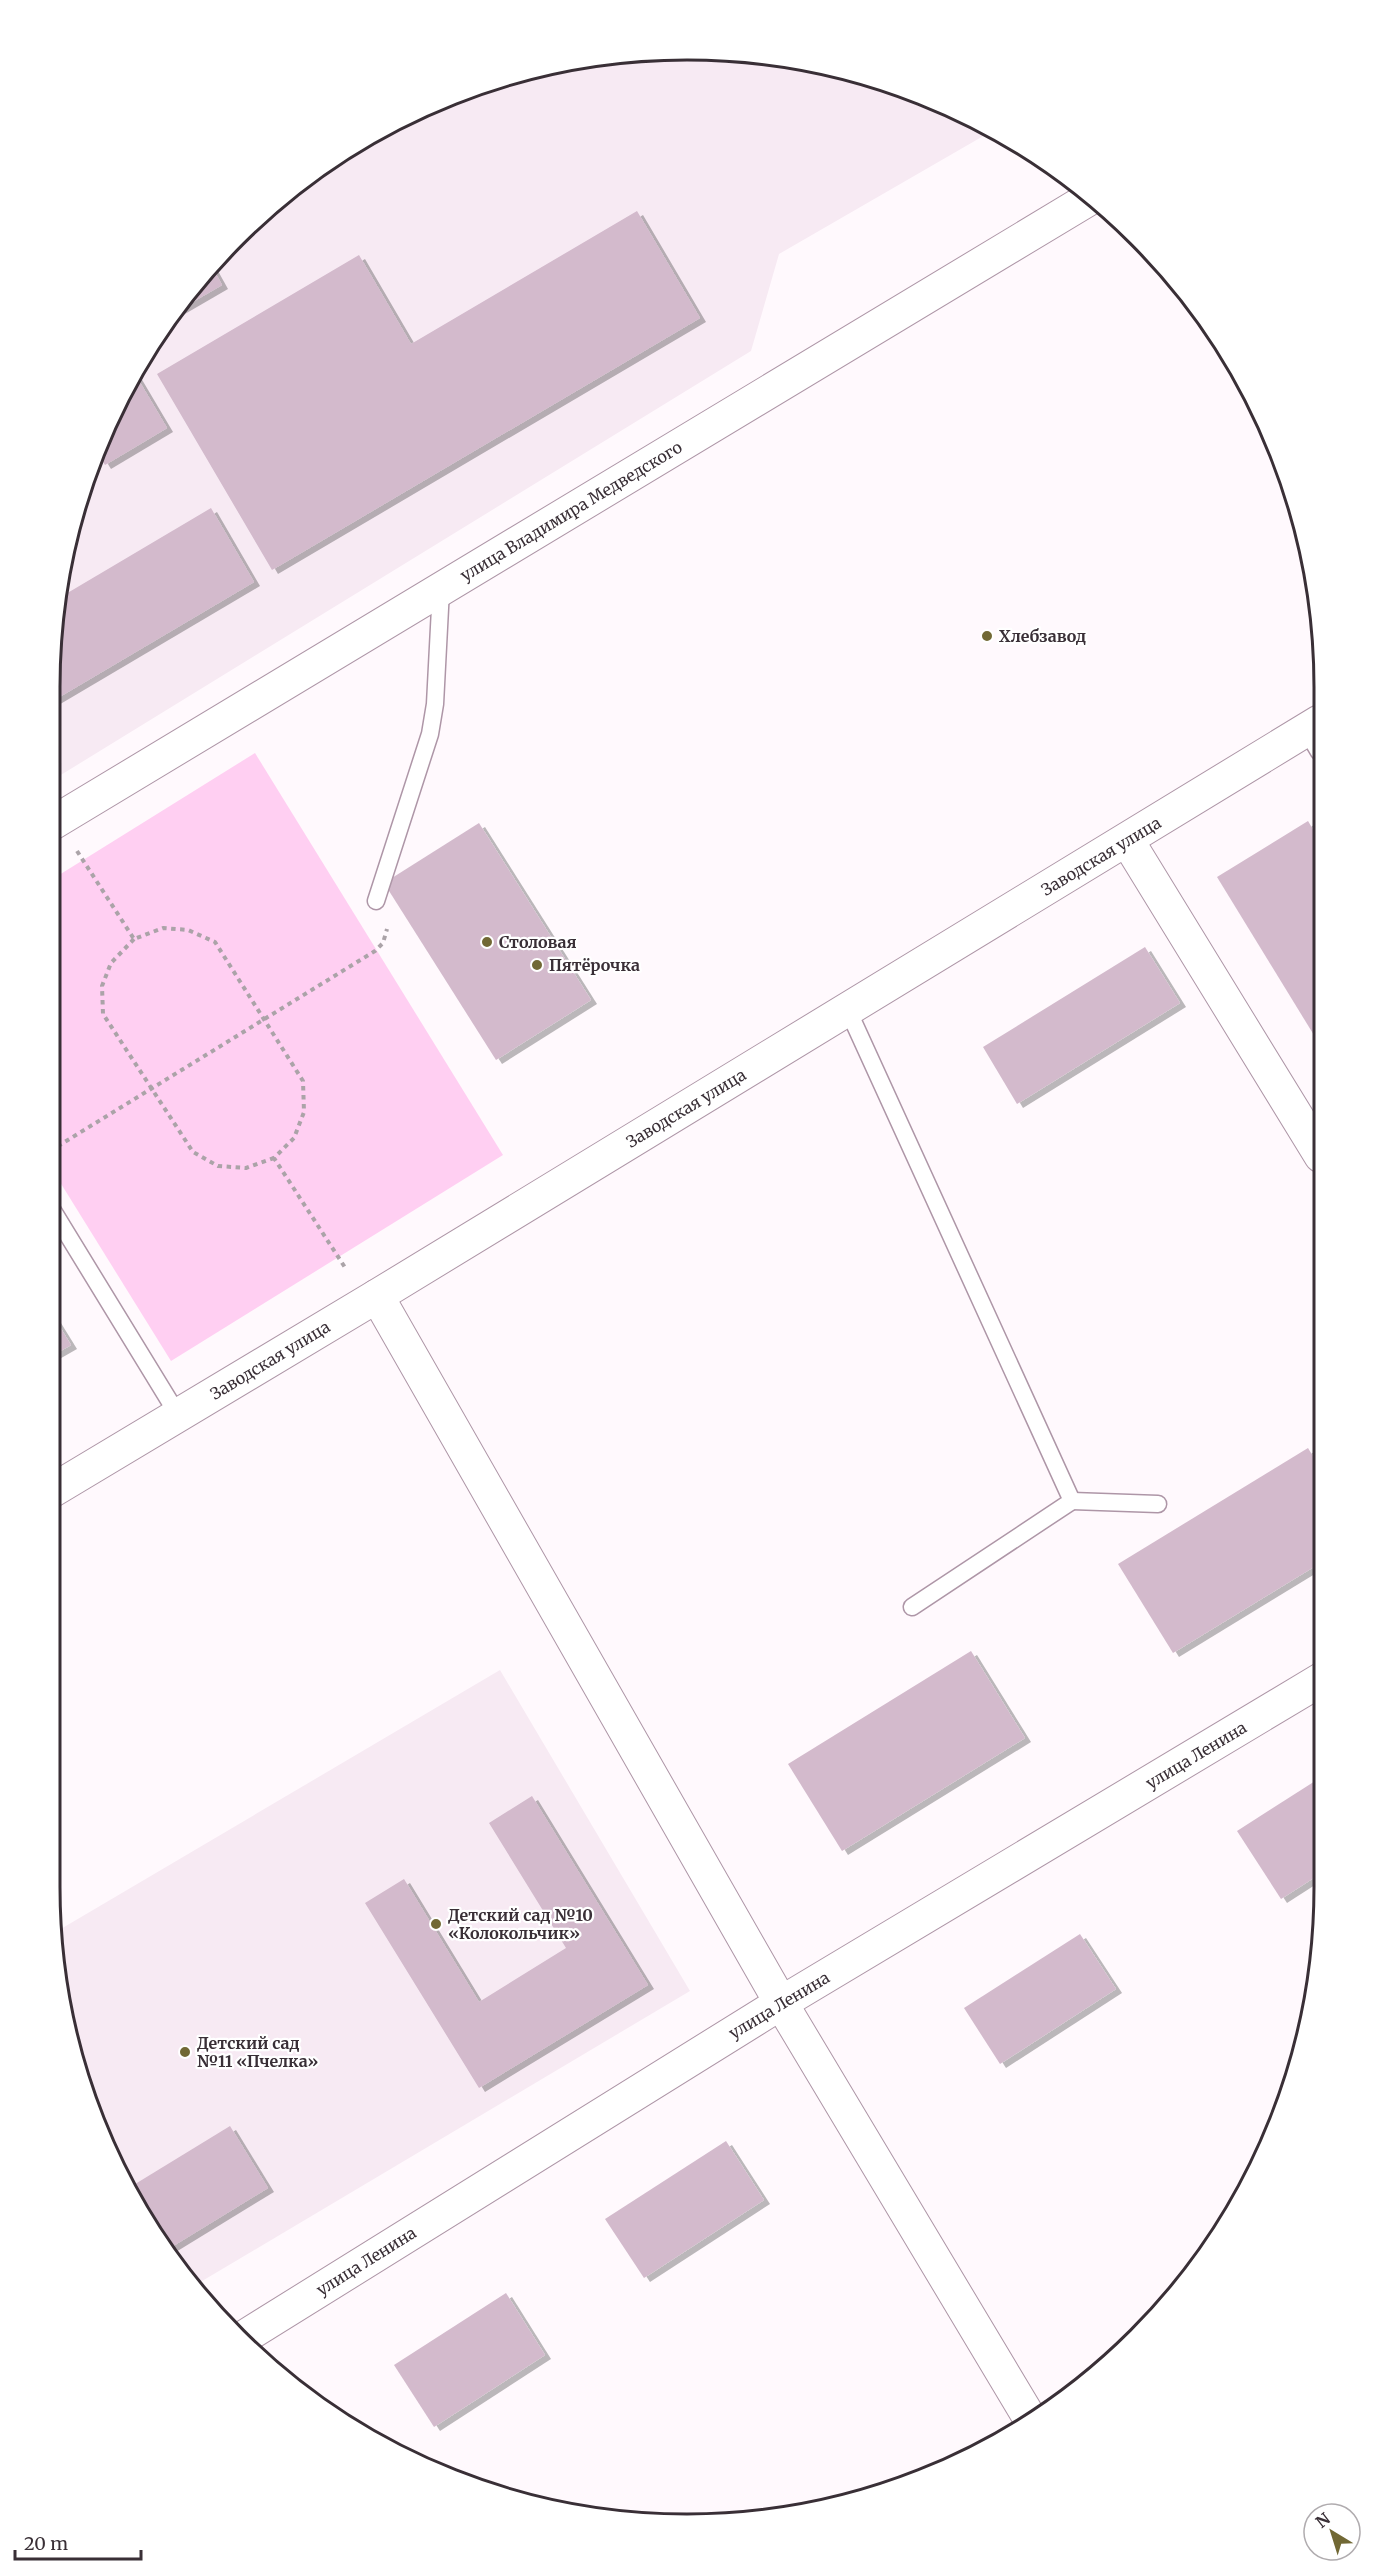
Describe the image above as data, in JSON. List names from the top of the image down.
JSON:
{
  "streets": {
    "street": ["улица Владимира Медведского", "Заводская улица", "улица Ленина"]
  },
  "places": [
    "Хлебзавод",
    "Столовая",
    "Пятёрочка",
    "Детский сад №10 «Колокольчик»",
    "Детский сад №11 «Пчелка»"
  ],
  "scale_bar": "20 m",
  "north": "top left"
}
